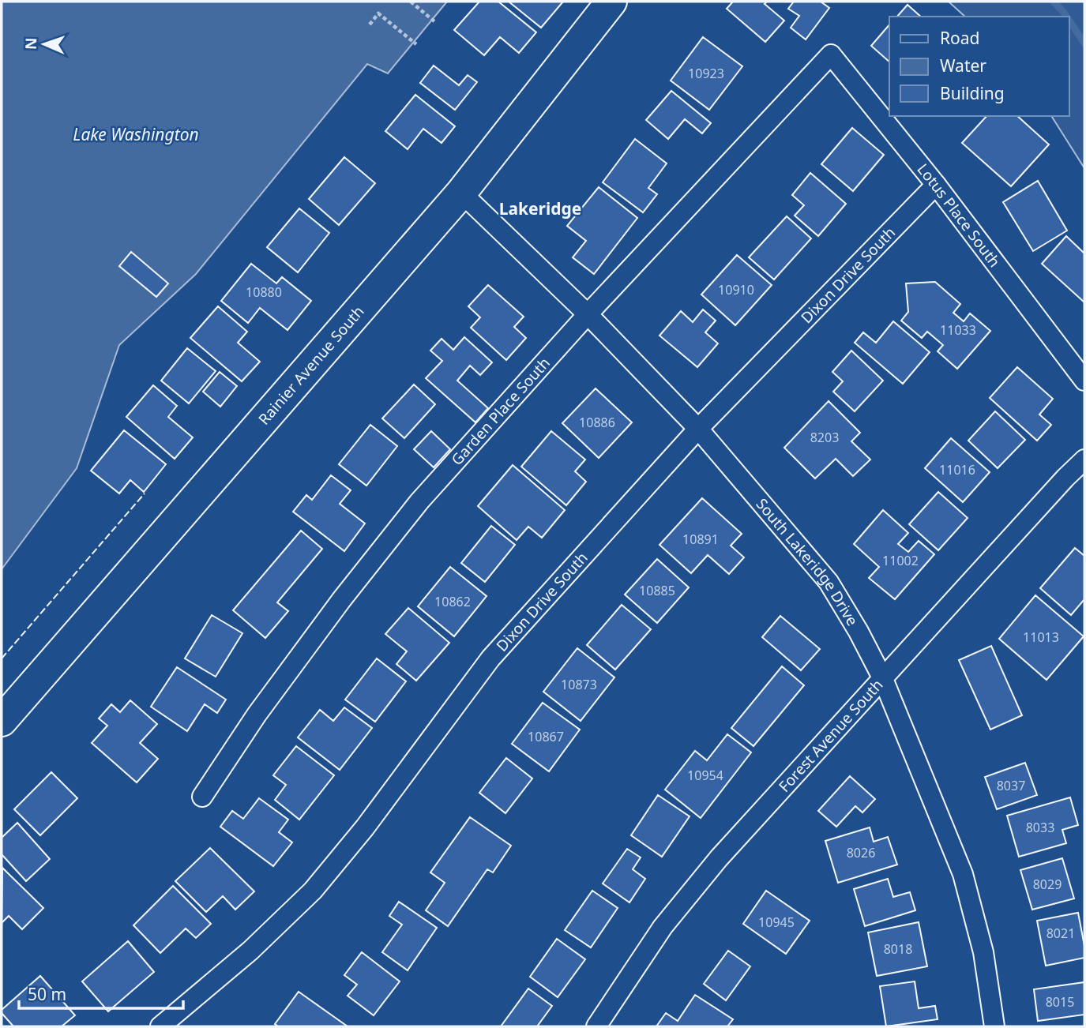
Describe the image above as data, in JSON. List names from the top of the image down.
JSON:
{
  "streets": {
    "main road": ["Rainier Avenue South"],
    "street": [
      "Lotus Place South",
      "Dixon Drive South",
      "Garden Place South",
      "South Lakeridge Drive",
      "Forest Avenue South"
    ]
  },
  "crossings": [
    ["Lotus Place South", "Dixon Drive South"],
    ["Lotus Place South", "Garden Place South"],
    ["Dixon Drive South", "South Lakeridge Drive"],
    ["Rainier Avenue South", "South Lakeridge Drive"],
    ["Garden Place South", "South Lakeridge Drive"],
    ["South Lakeridge Drive", "Forest Avenue South"]
  ],
  "districts": ["Lakeridge"],
  "water": ["Lake Washington"],
  "house_numbers": [
    "10923",
    "10910",
    "10880",
    "11033",
    "10886",
    "8203",
    "11016",
    "10891",
    "11002",
    "10885",
    "10862",
    "11013",
    "10873",
    "10867",
    "10954",
    "8037",
    "8033",
    "8026",
    "8029",
    "10945",
    "8021",
    "8018",
    "8015"
  ],
  "legend": ["Road", "Water", "Building"],
  "scale_bar": "50 m",
  "north": "left"
}
